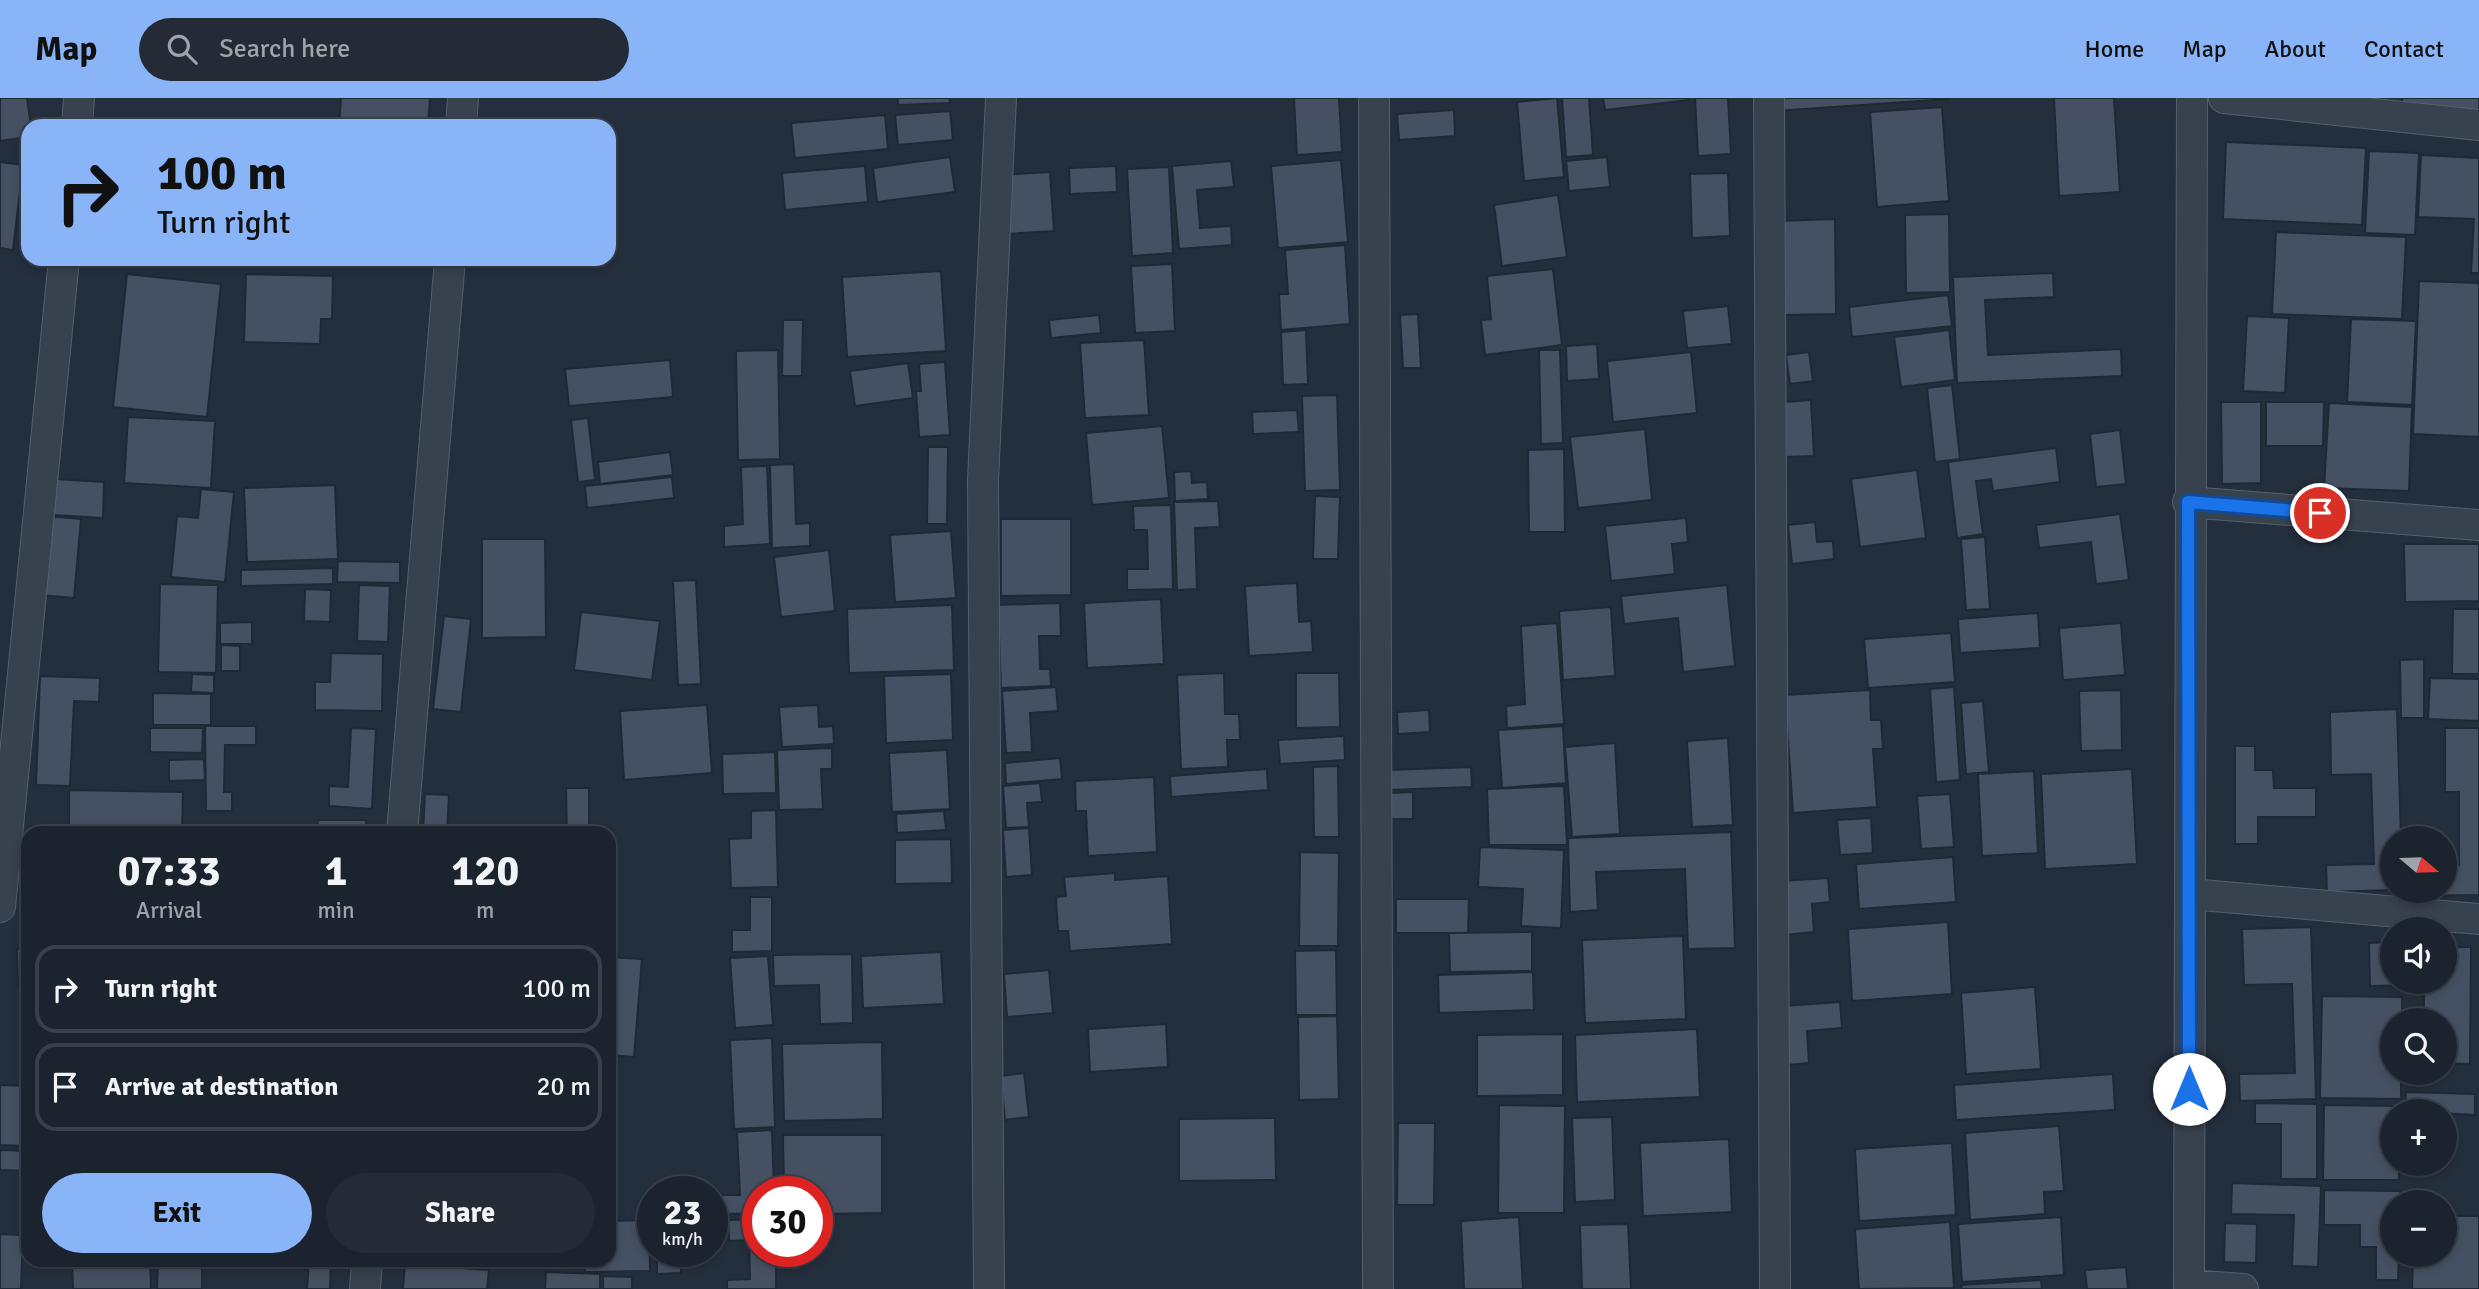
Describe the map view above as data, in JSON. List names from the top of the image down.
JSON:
{
  "north": "right",
  "page": {
    "header": "Map",
    "search": "Search here",
    "nav": [
      "Home",
      "Map",
      "About",
      "Contact"
    ],
    "turn": ["100 m", "Turn right"],
    "map_buttons": ["+", "−"],
    "eta": [
      "07:33",
      "Arrival",
      "1",
      "min",
      "120",
      "m"
    ],
    "list": [
      {
        "name": "Turn right",
        "value": "100 m"
      },
      {
        "name": "Arrive at destination",
        "value": "20 m"
      }
    ],
    "buttons": ["Exit", "Share"],
    "speed": "23 km/h",
    "limit": "30"
  }
}
